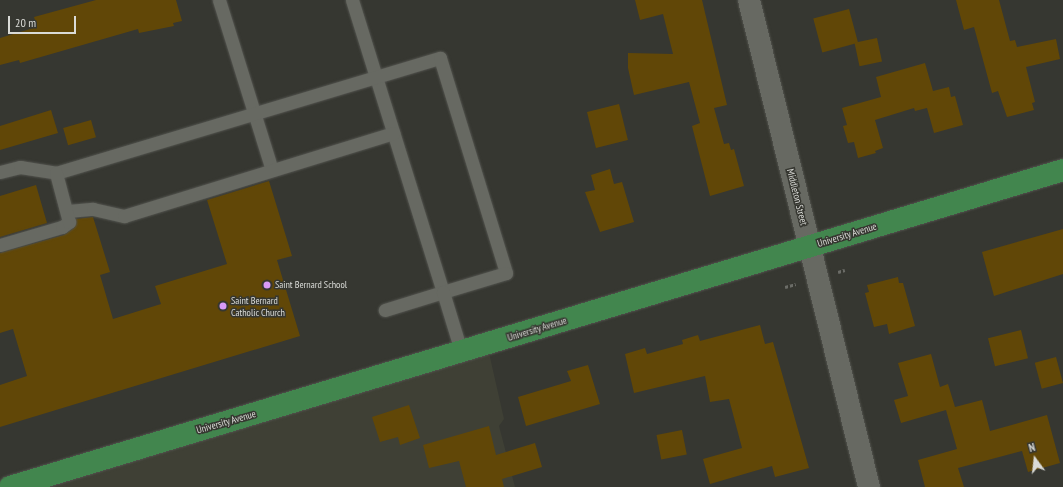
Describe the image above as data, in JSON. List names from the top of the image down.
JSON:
{
  "streets": {
    "main road": ["University Avenue"],
    "street": ["Middleton Street"]
  },
  "crossings": [
    ["Middleton Street", "University Avenue"]
  ],
  "places": ["Saint Bernard School", "Saint Bernard Catholic Church"],
  "scale_bar": "20 m",
  "north": "top"
}
